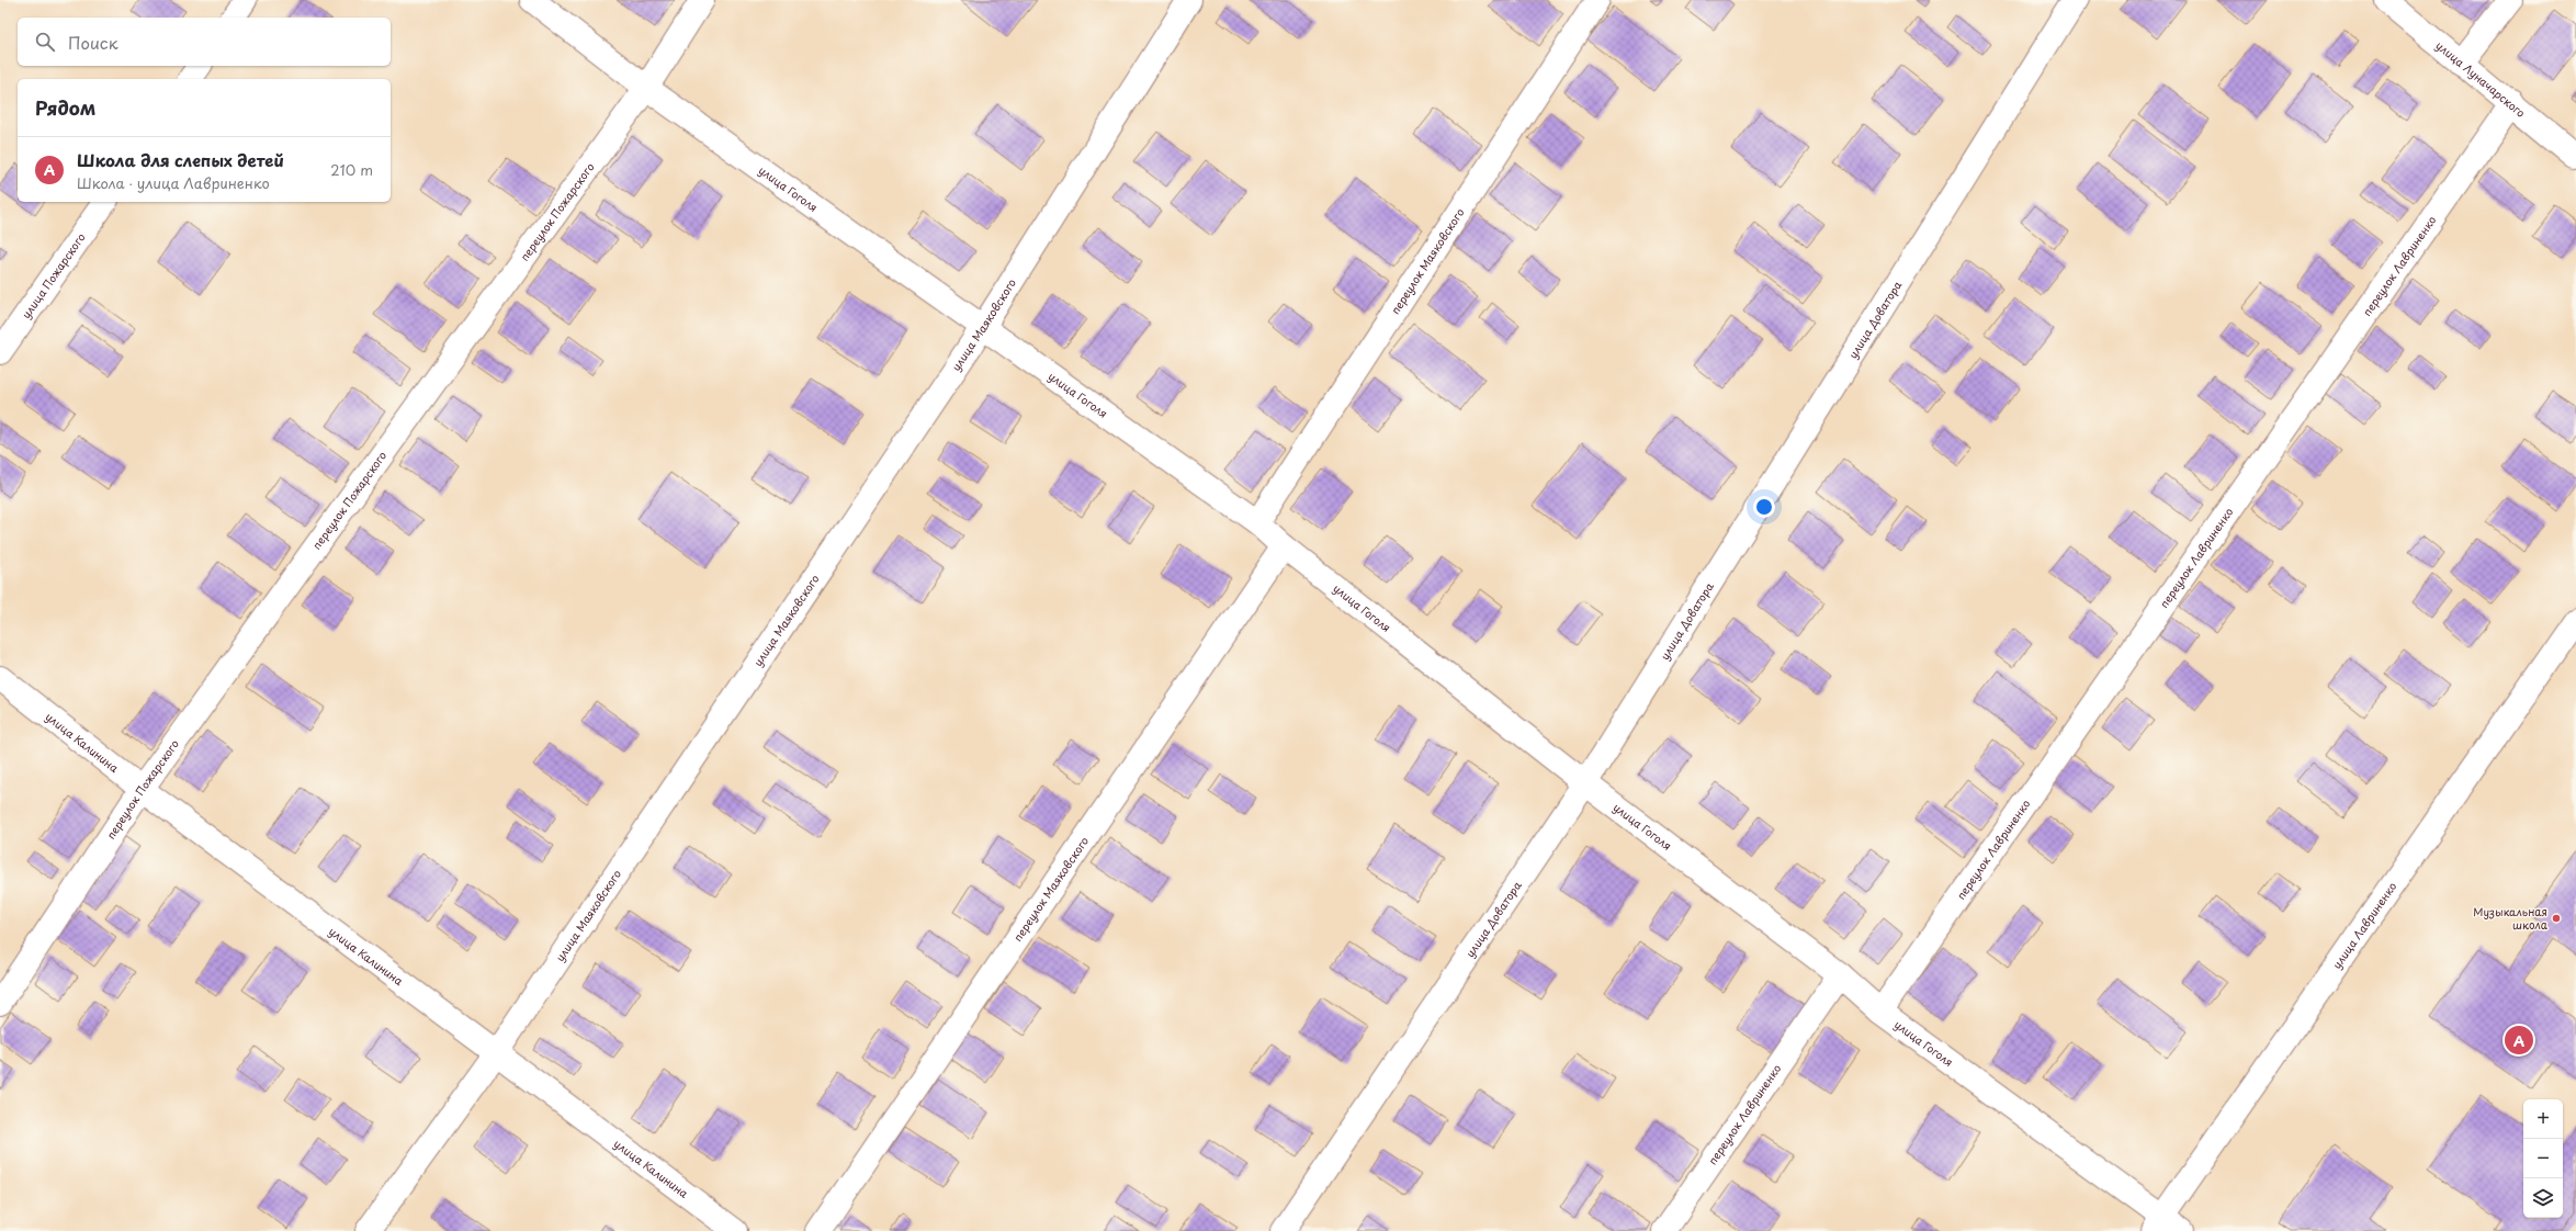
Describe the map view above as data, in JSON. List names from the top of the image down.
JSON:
{
  "streets": {
    "street": [
      "улица Луначарского",
      "улица Гоголя",
      "переулок Пожарского",
      "переулок Маяковского",
      "переулок Лавриненко",
      "улица Пожарского",
      "улица Доватора",
      "улица Маяковского",
      "улица Калинина",
      "улица Лавриненко"
    ]
  },
  "crossings": [
    ["улица Луначарского", "переулок Лавриненко"],
    ["улица Гоголя", "переулок Пожарского"],
    ["улица Гоголя", "переулок Маяковского"],
    ["улица Гоголя", "переулок Лавриненко"],
    ["улица Гоголя", "улица Доватора"],
    ["улица Гоголя", "улица Маяковского"],
    ["улица Гоголя", "улица Лавриненко"],
    ["переулок Пожарского", "улица Калинина"],
    ["улица Маяковского", "улица Калинина"]
  ],
  "places": ["Музыкальная школа"],
  "page": {
    "search": "Поиск",
    "heading": "Рядом",
    "list": [
      {
        "mark": "A",
        "name": "Школа для слепых детей",
        "note": "Школа · улица Лавриненко",
        "value": "210 m"
      }
    ],
    "pins": "A",
    "map_buttons": ["+", "−"]
  }
}
